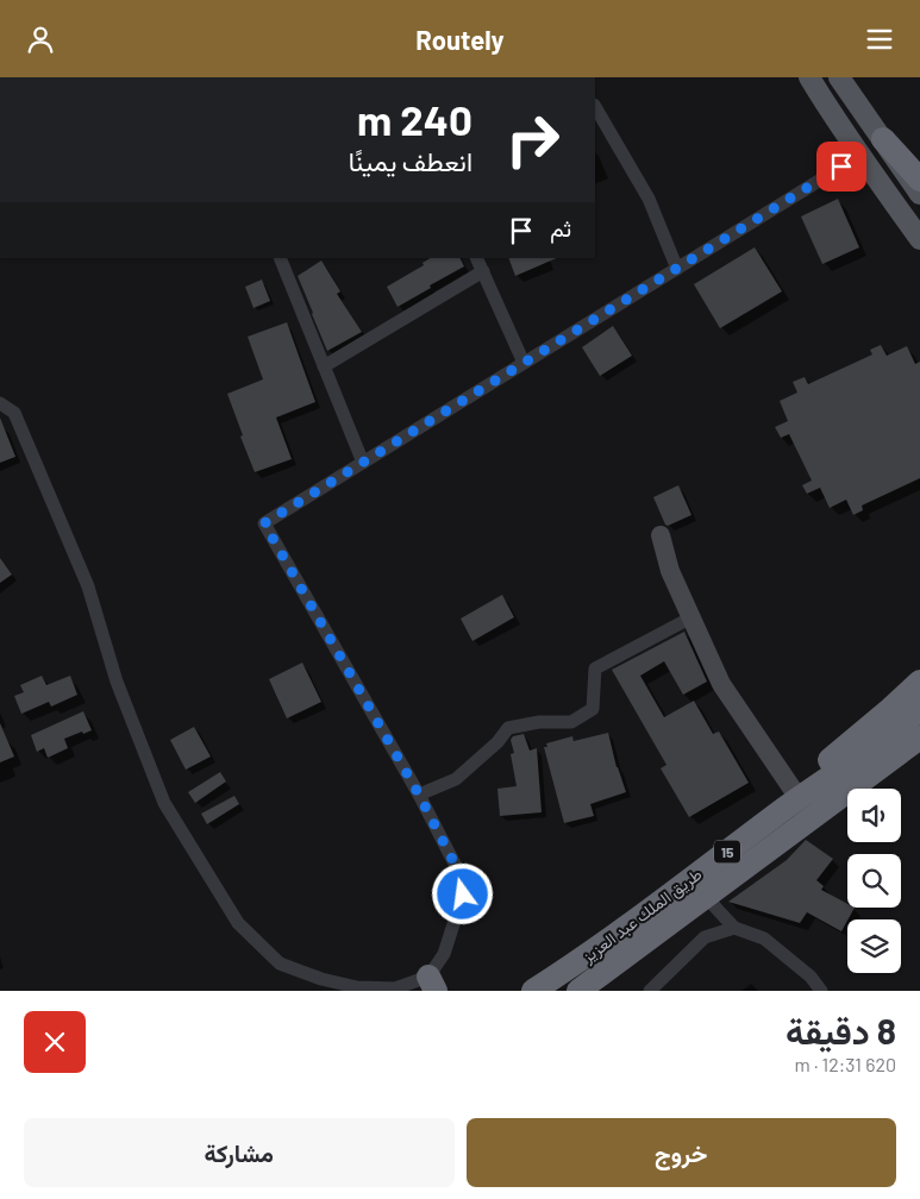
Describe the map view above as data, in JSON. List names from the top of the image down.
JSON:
{
  "streets": {
    "highway": ["15", "طريق الملك عبد العزيز"]
  },
  "page": {
    "header": "Routely",
    "turn": ["240 m", "انعطف يمينًا"],
    "then": "ثم",
    "heading": ["8 دقيقة", "620 m · 12:31"],
    "buttons": ["خروج", "مشاركة"]
  }
}
